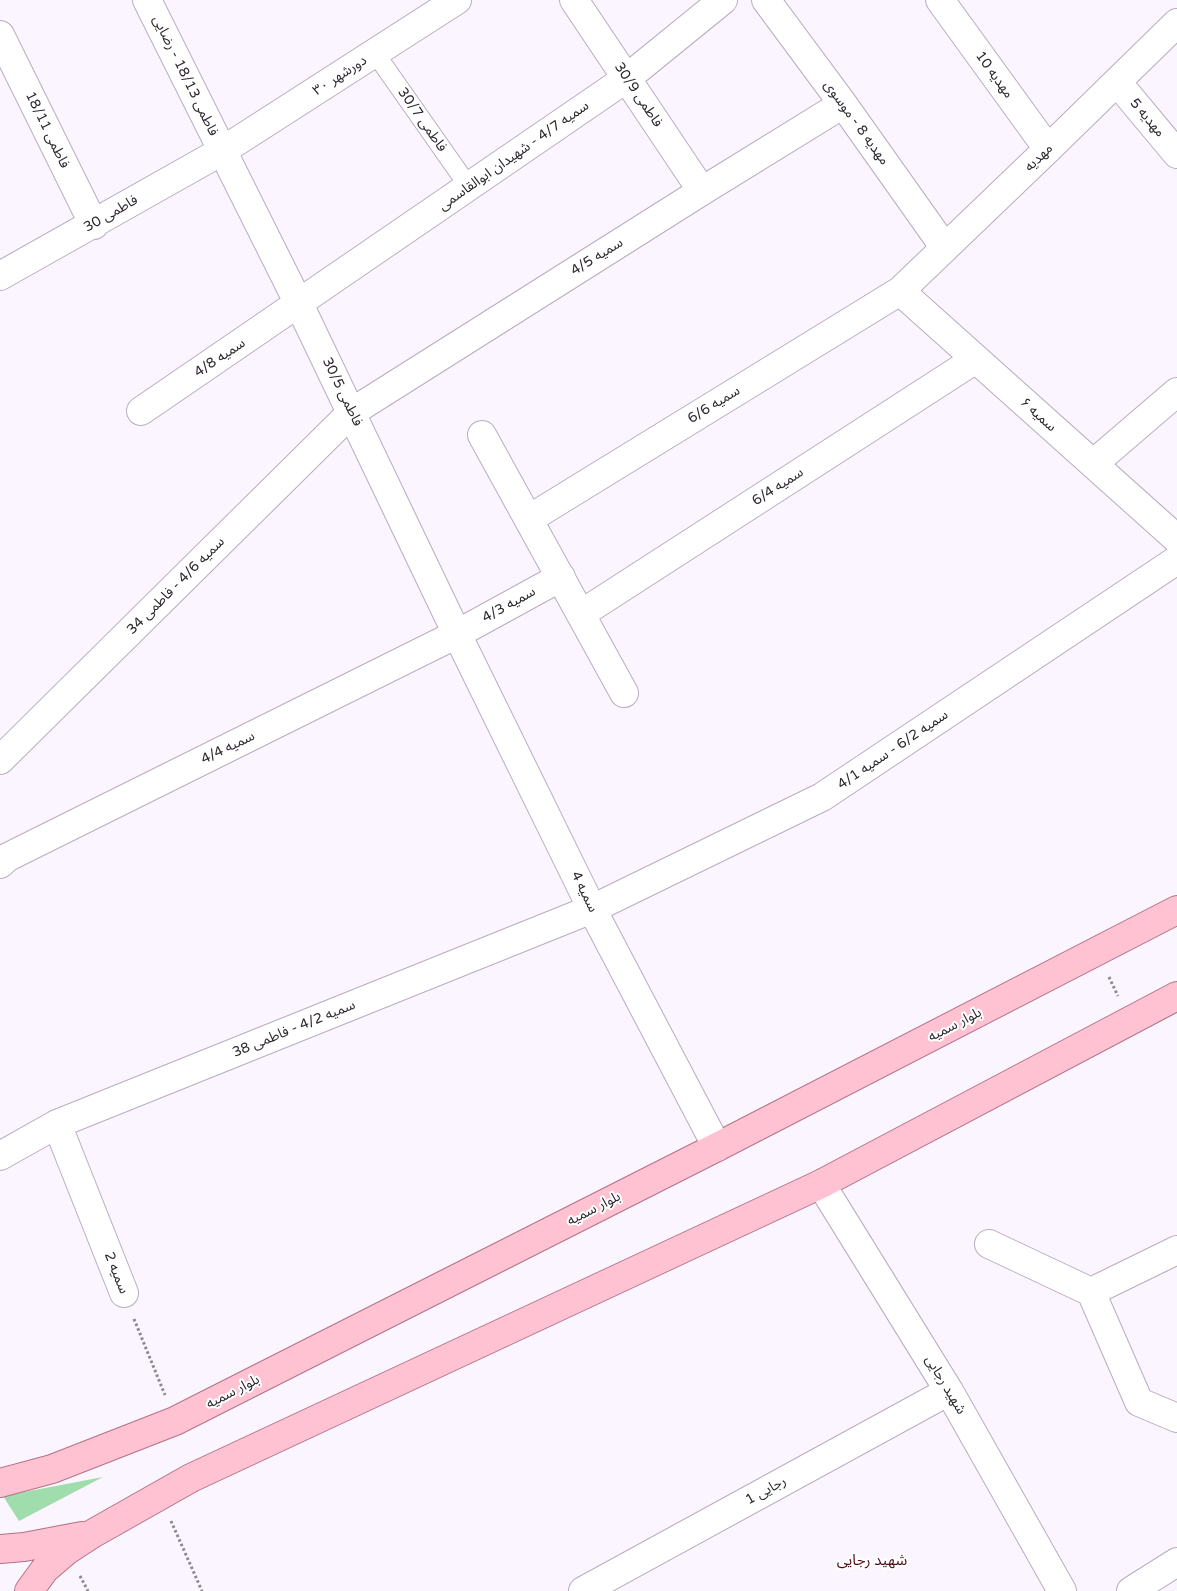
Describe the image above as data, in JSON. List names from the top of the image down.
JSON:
{
  "streets": {
    "main road": ["بلوار سمیه"],
    "street": [
      "مهدیه 10",
      "فاطمی 18/13 - رضایی",
      "دورشهر ۳۰",
      "فاطمی 30/9",
      "مهدیه 5",
      "مهدیه 8 - موسوی",
      "فاطمی 18/11",
      "سمیه 4/7 - شهیدان ابوالقاسمی",
      "مهدیه",
      "فاطمی 30",
      "سمیه 4/5",
      "سمیه 4/8",
      "فاطمی 30/5",
      "سمیه 6/6",
      "سمیه ۶",
      "سمیه 6/4",
      "سمیه 4/6 - فاطمی 34",
      "سمیه 4/3",
      "سمیه 4/4",
      "سمیه 6/2 - سمیه 4/1",
      "سمیه 4",
      "سمیه 4/2 - فاطمی 38",
      "سمیه 2",
      "شهید رجایی",
      "رجایی 1"
    ],
    "lane": ["فاطمی 30/7"]
  },
  "crossings": [
    ["مهدیه 10", "مهدیه"],
    ["فاطمی 18/13 - رضایی", "دورشهر ۳۰"],
    ["فاطمی 18/13 - رضایی", "فاطمی 30"],
    ["فاطمی 18/13 - رضایی", "فاطمی 30/5"],
    ["دورشهر ۳۰", "فاطمی 30/7"],
    ["دورشهر ۳۰", "فاطمی 30"],
    ["دورشهر ۳۰", "فاطمی 30/5"],
    ["فاطمی 30/9", "سمیه 4/7 - شهیدان ابوالقاسمی"],
    ["فاطمی 30/9", "سمیه 4/5"],
    ["مهدیه 5", "مهدیه"],
    ["فاطمی 30/7", "سمیه 4/7 - شهیدان ابوالقاسمی"],
    ["مهدیه 8 - موسوی", "مهدیه"],
    ["مهدیه 8 - موسوی", "سمیه 4/5"],
    ["فاطمی 18/11", "فاطمی 30"],
    ["سمیه 4/7 - شهیدان ابوالقاسمی", "سمیه 4/8"],
    ["سمیه 4/7 - شهیدان ابوالقاسمی", "فاطمی 30/5"],
    ["مهدیه", "سمیه 6/6"],
    ["مهدیه", "سمیه ۶"],
    ["فاطمی 30", "فاطمی 30/5"],
    ["سمیه 4/5", "فاطمی 30/5"],
    ["سمیه 4/5", "سمیه 4/6 - فاطمی 34"],
    ["سمیه 4/8", "فاطمی 30/5"],
    ["فاطمی 30/5", "سمیه 4/6 - فاطمی 34"],
    ["فاطمی 30/5", "سمیه 4/3"],
    ["فاطمی 30/5", "سمیه 4/4"],
    ["فاطمی 30/5", "سمیه 4"],
    ["سمیه 6/6", "سمیه ۶"],
    ["سمیه ۶", "سمیه 6/4"],
    ["سمیه 4/3", "سمیه 4/4"],
    ["سمیه 4/3", "سمیه 4"],
    ["سمیه 4/4", "سمیه 4"],
    ["سمیه 6/2 - سمیه 4/1", "سمیه 4"],
    ["سمیه 6/2 - سمیه 4/1", "سمیه 4/2 - فاطمی 38"],
    ["سمیه 4", "بلوار سمیه"],
    ["سمیه 4", "سمیه 4/2 - فاطمی 38"],
    ["بلوار سمیه", "سمیه 2"],
    ["سمیه 4/2 - فاطمی 38", "سمیه 2"],
    ["شهید رجایی", "رجایی 1"]
  ],
  "districts": ["شهید رجایی"]
}
